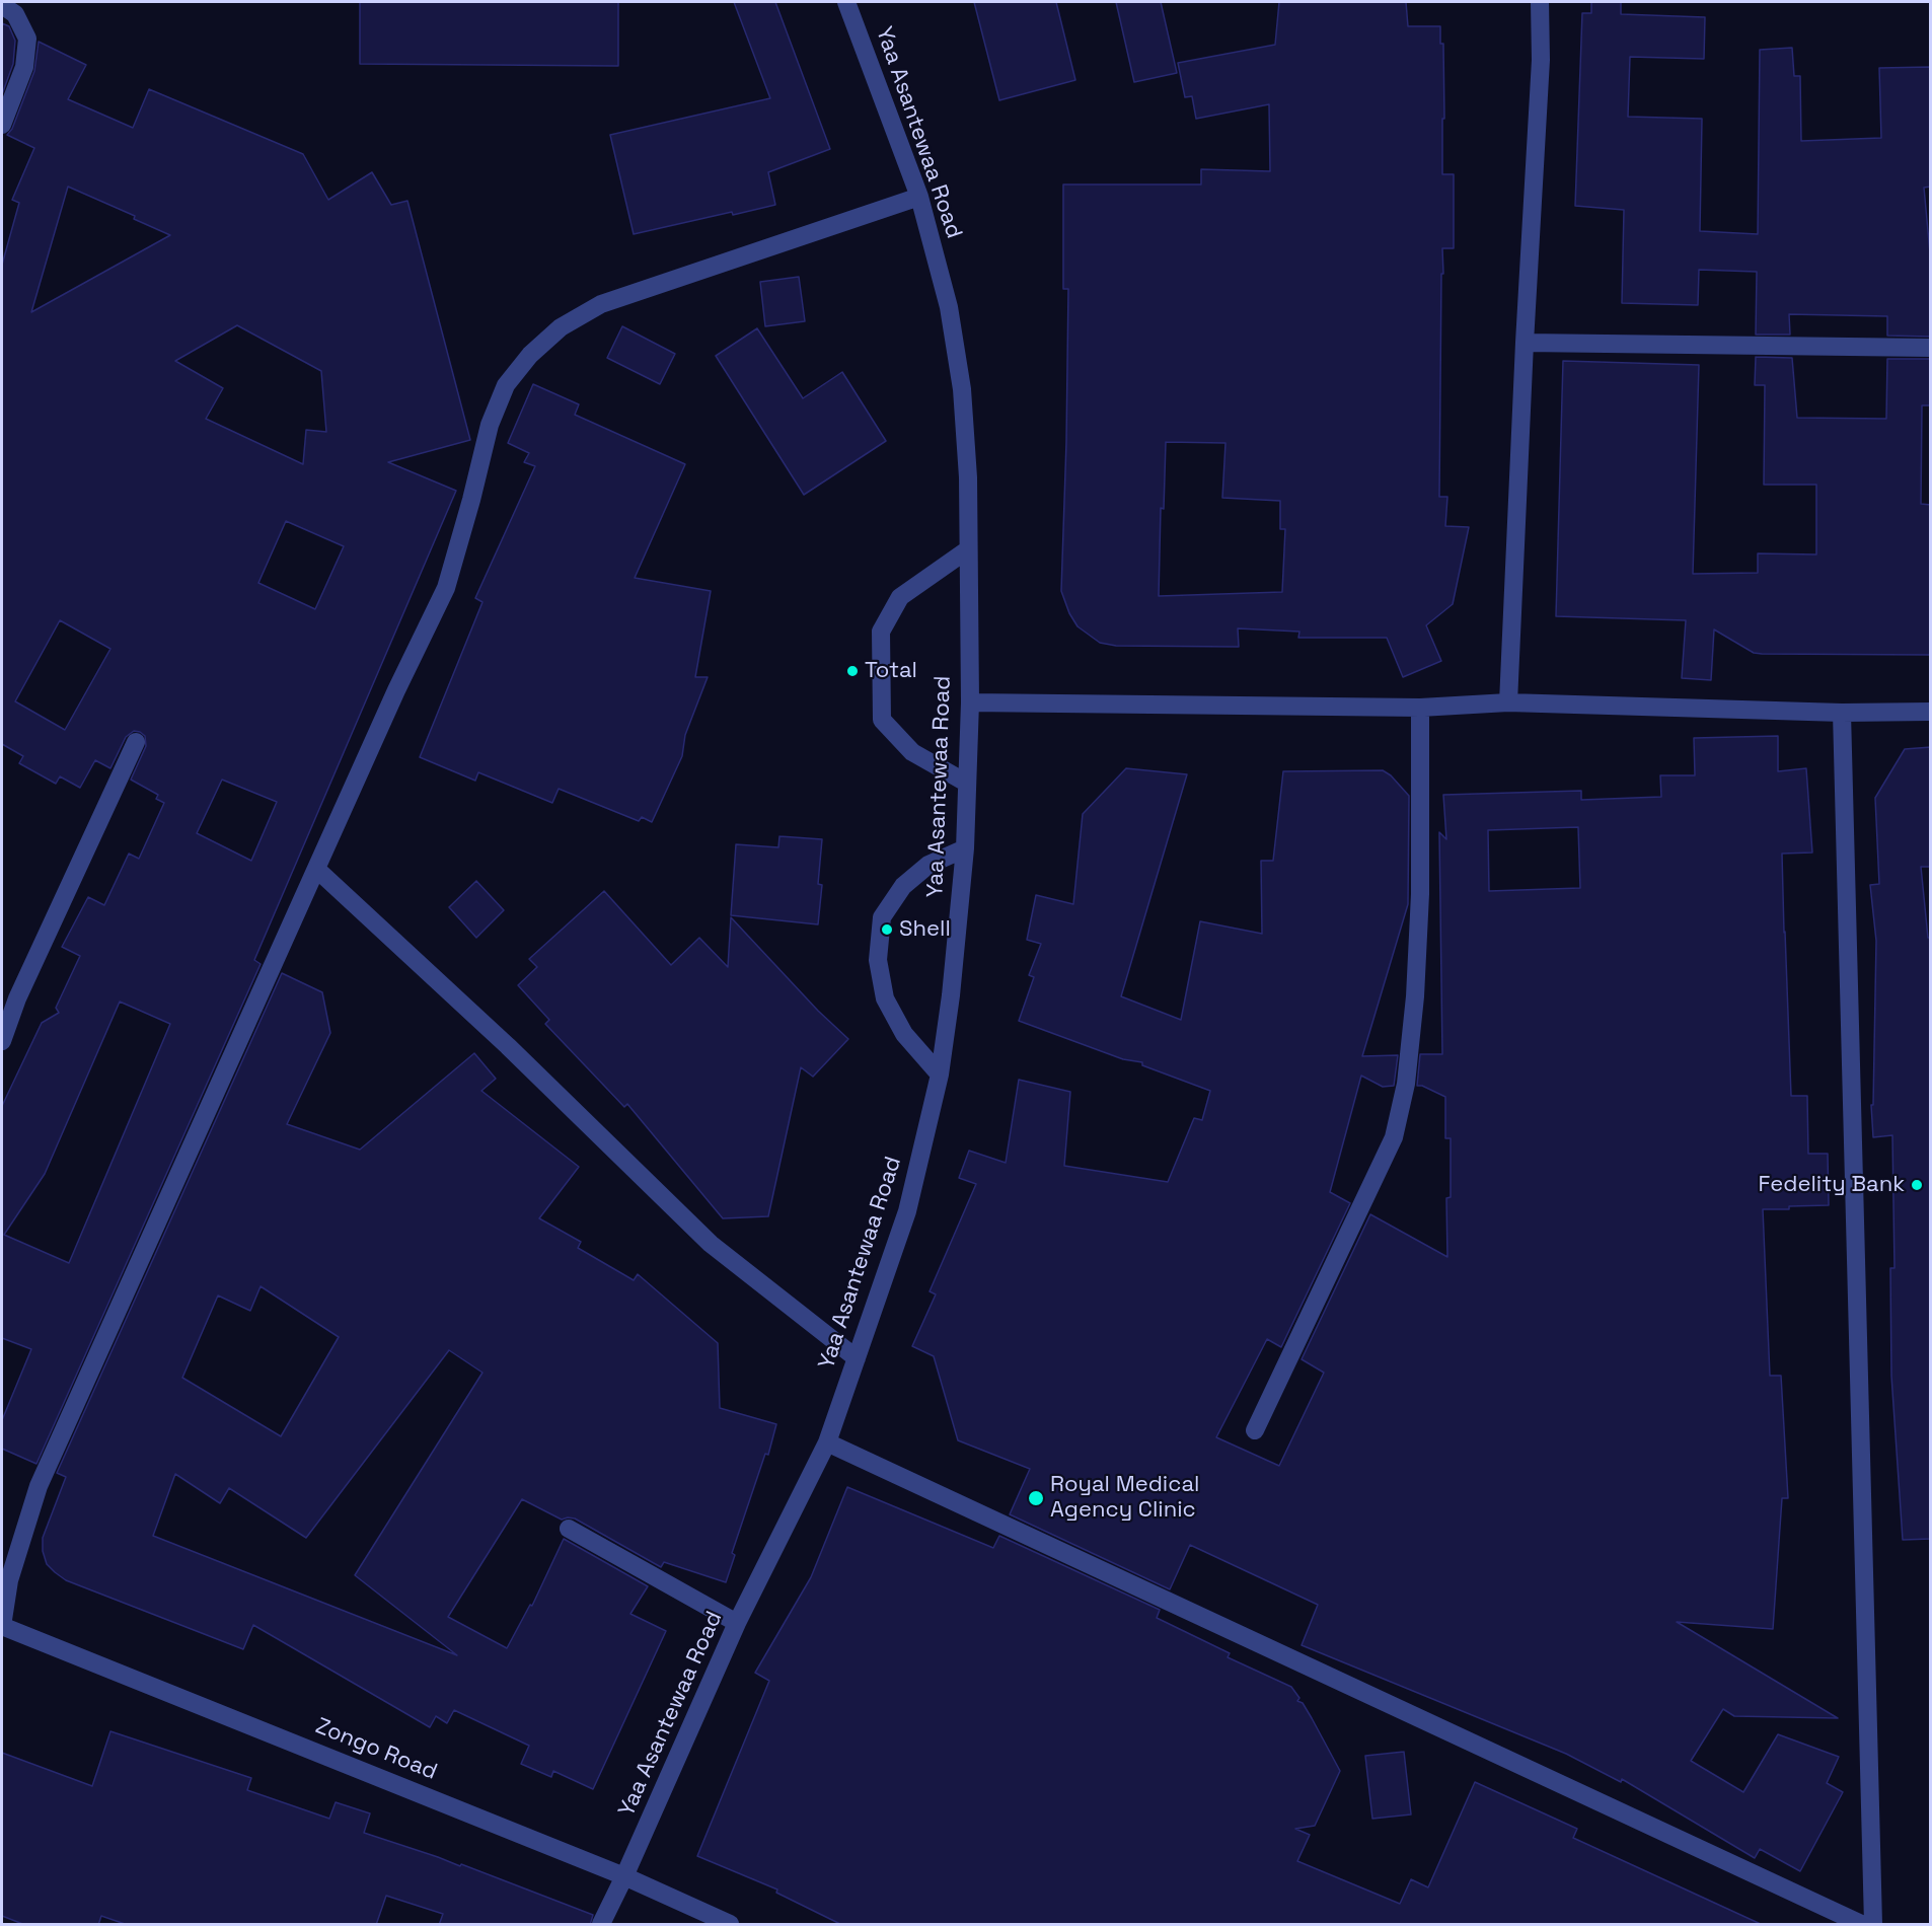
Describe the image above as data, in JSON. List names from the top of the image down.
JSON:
{
  "streets": {
    "street": ["Yaa Asantewaa Road", "Zongo Road"]
  },
  "crossings": [
    ["Yaa Asantewaa Road", "Zongo Road"]
  ],
  "places": [
    "Total",
    "Shell",
    "Fedelity Bank",
    "Royal Medical Agency Clinic"
  ]
}
